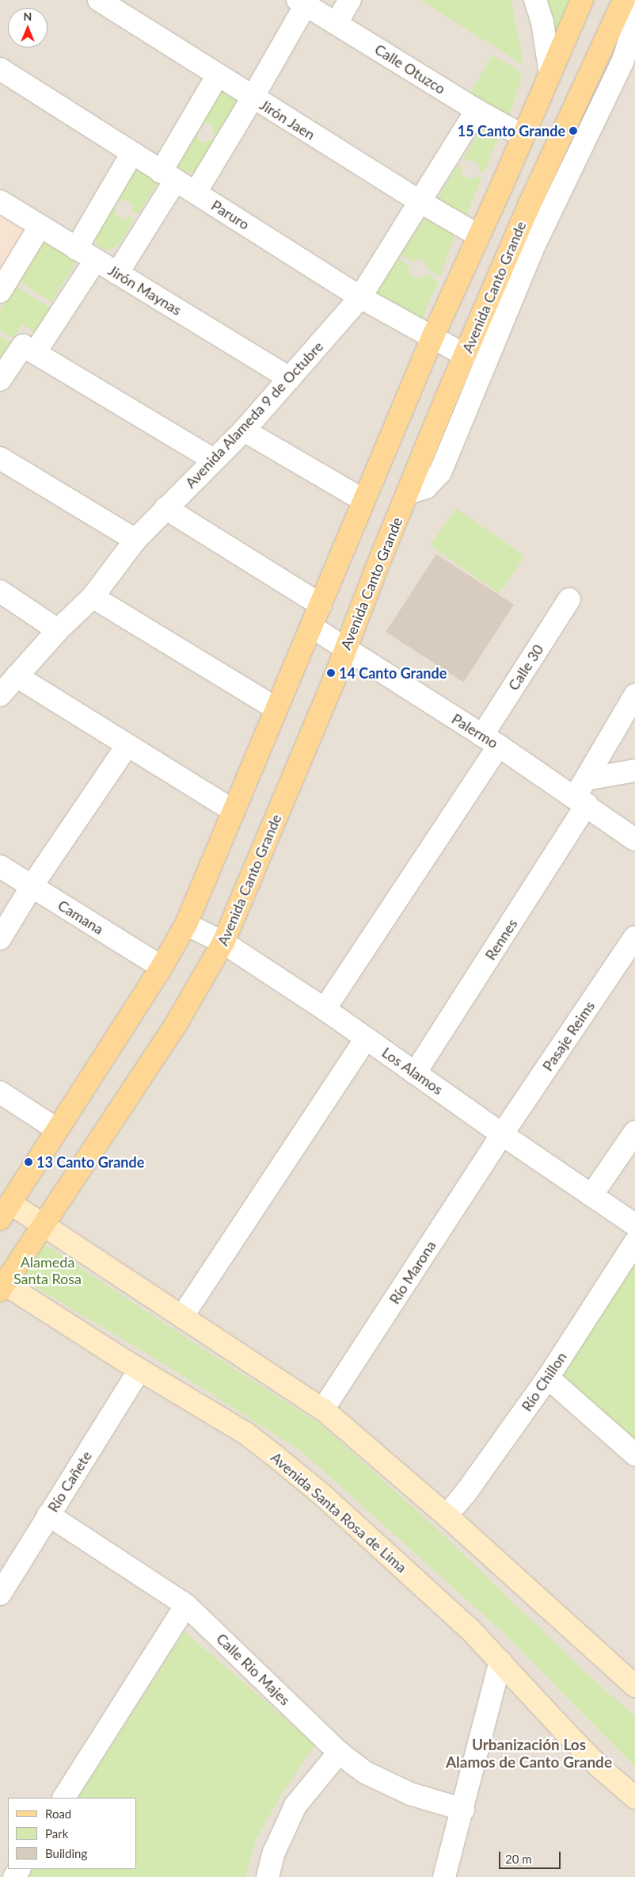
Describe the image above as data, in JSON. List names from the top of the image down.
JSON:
{
  "streets": {
    "main road": ["Avenida Canto Grande", "Avenida Santa Rosa de Lima"],
    "street": [
      "Calle Otuzco",
      "Jirón Jaen",
      "Paruro",
      "Jirón Maynas",
      "Avenida Alameda 9 de Octubre",
      "Calle 30",
      "Palermo",
      "Camana",
      "Rennes",
      "Pasaje Reims",
      "Los Alamos",
      "Río Marona",
      "Río Chillon",
      "Río Cañete",
      "Calle Rio Majes"
    ]
  },
  "crossings": [
    ["Calle Otuzco", "Avenida Alameda 9 de Octubre"],
    ["Jirón Jaen", "Avenida Alameda 9 de Octubre"],
    ["Paruro", "Avenida Canto Grande"],
    ["Paruro", "Avenida Alameda 9 de Octubre"],
    ["Avenida Canto Grande", "Palermo"],
    ["Avenida Canto Grande", "Los Alamos"],
    ["Avenida Canto Grande", "Avenida Santa Rosa de Lima"],
    ["Jirón Maynas", "Avenida Alameda 9 de Octubre"],
    ["Calle 30", "Palermo"],
    ["Calle 30", "Los Alamos"],
    ["Palermo", "Rennes"],
    ["Rennes", "Los Alamos"],
    ["Pasaje Reims", "Los Alamos"],
    ["Pasaje Reims", "Río Marona"],
    ["Los Alamos", "Río Marona"],
    ["Río Cañete", "Avenida Santa Rosa de Lima"],
    ["Río Cañete", "Calle Rio Majes"]
  ],
  "districts": ["Urbanización Los Alamos de Canto Grande"],
  "parks": ["Alameda Santa Rosa"],
  "places": ["15 Canto Grande", "14 Canto Grande", "13 Canto Grande"],
  "legend": ["Road", "Park", "Building"],
  "scale_bar": "20 m",
  "north": "top"
}
